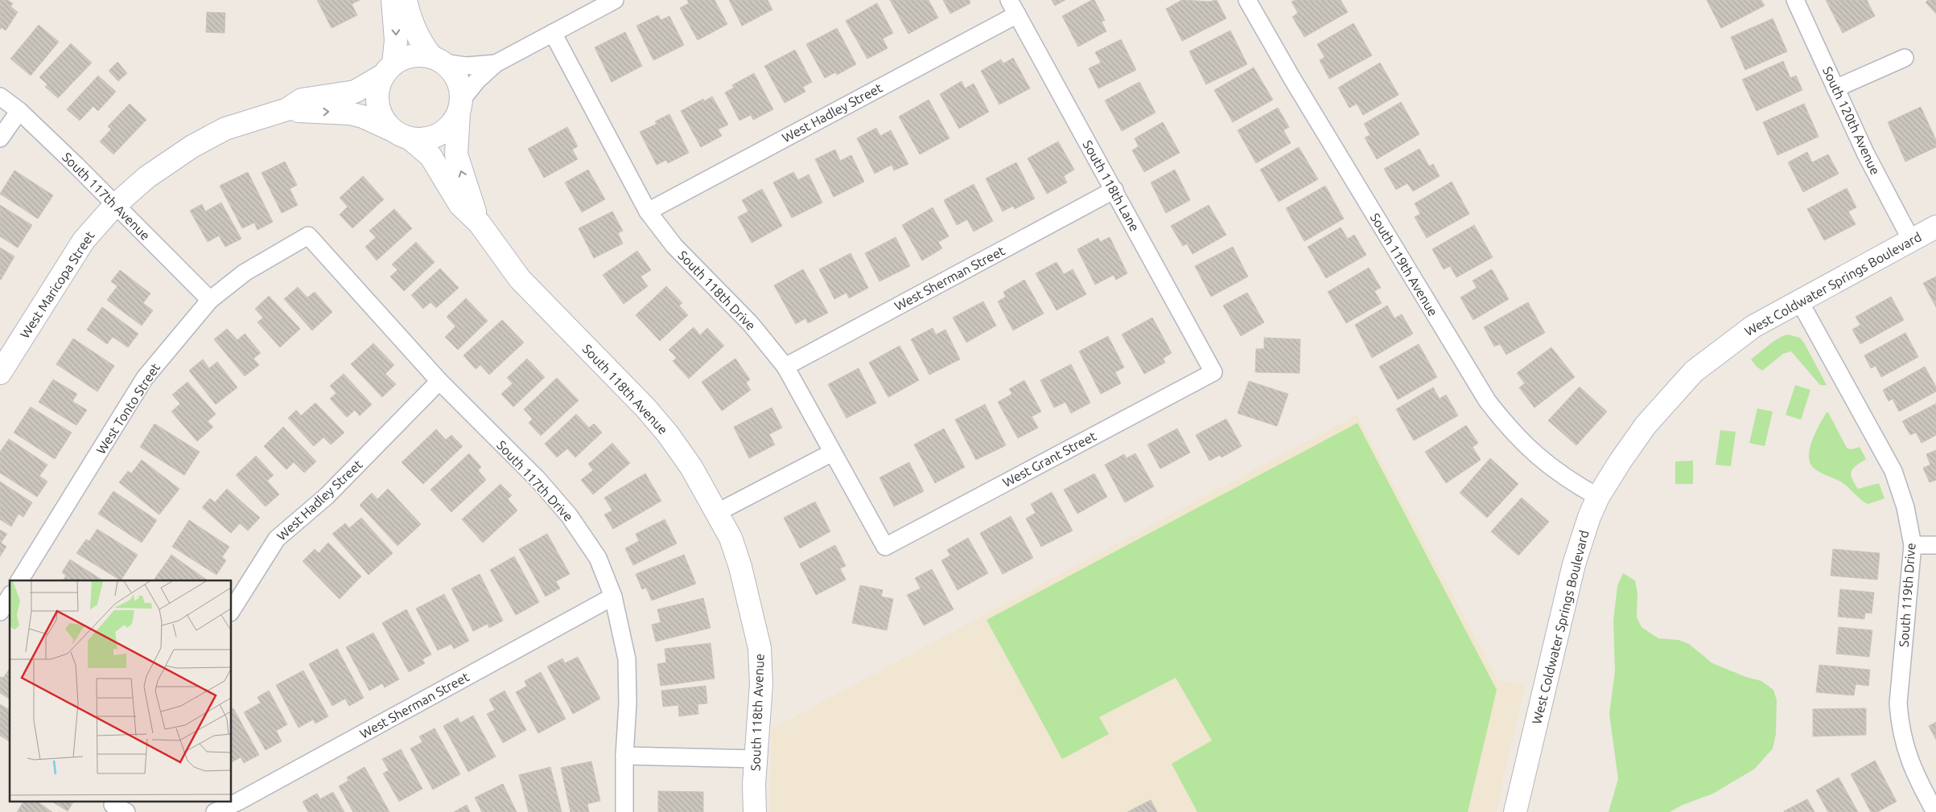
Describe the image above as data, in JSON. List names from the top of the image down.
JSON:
{
  "streets": {
    "street": [
      "West Hadley Street",
      "South 120th Avenue",
      "South 118th Lane",
      "South 117th Avenue",
      "South 119th Avenue",
      "West Sherman Street",
      "West Coldwater Springs Boulevard",
      "West Maricopa Street",
      "South 118th Drive",
      "South 118th Avenue",
      "West Tonto Street",
      "West Grant Street",
      "South 117th Drive",
      "South 119th Drive"
    ]
  },
  "crossings": [
    ["West Hadley Street", "South 118th Lane"],
    ["West Hadley Street", "South 118th Drive"],
    ["West Hadley Street", "South 117th Drive"],
    ["South 120th Avenue", "West Coldwater Springs Boulevard"],
    ["South 118th Lane", "West Sherman Street"],
    ["South 118th Lane", "West Grant Street"],
    ["South 117th Avenue", "West Maricopa Street"],
    ["South 117th Avenue", "West Tonto Street"],
    ["South 119th Avenue", "West Coldwater Springs Boulevard"],
    ["West Sherman Street", "South 118th Drive"],
    ["West Sherman Street", "South 117th Drive"],
    ["West Coldwater Springs Boulevard", "South 119th Drive"],
    ["West Maricopa Street", "South 118th Avenue"],
    ["South 118th Drive", "West Grant Street"],
    ["West Tonto Street", "South 117th Drive"]
  ]
}
